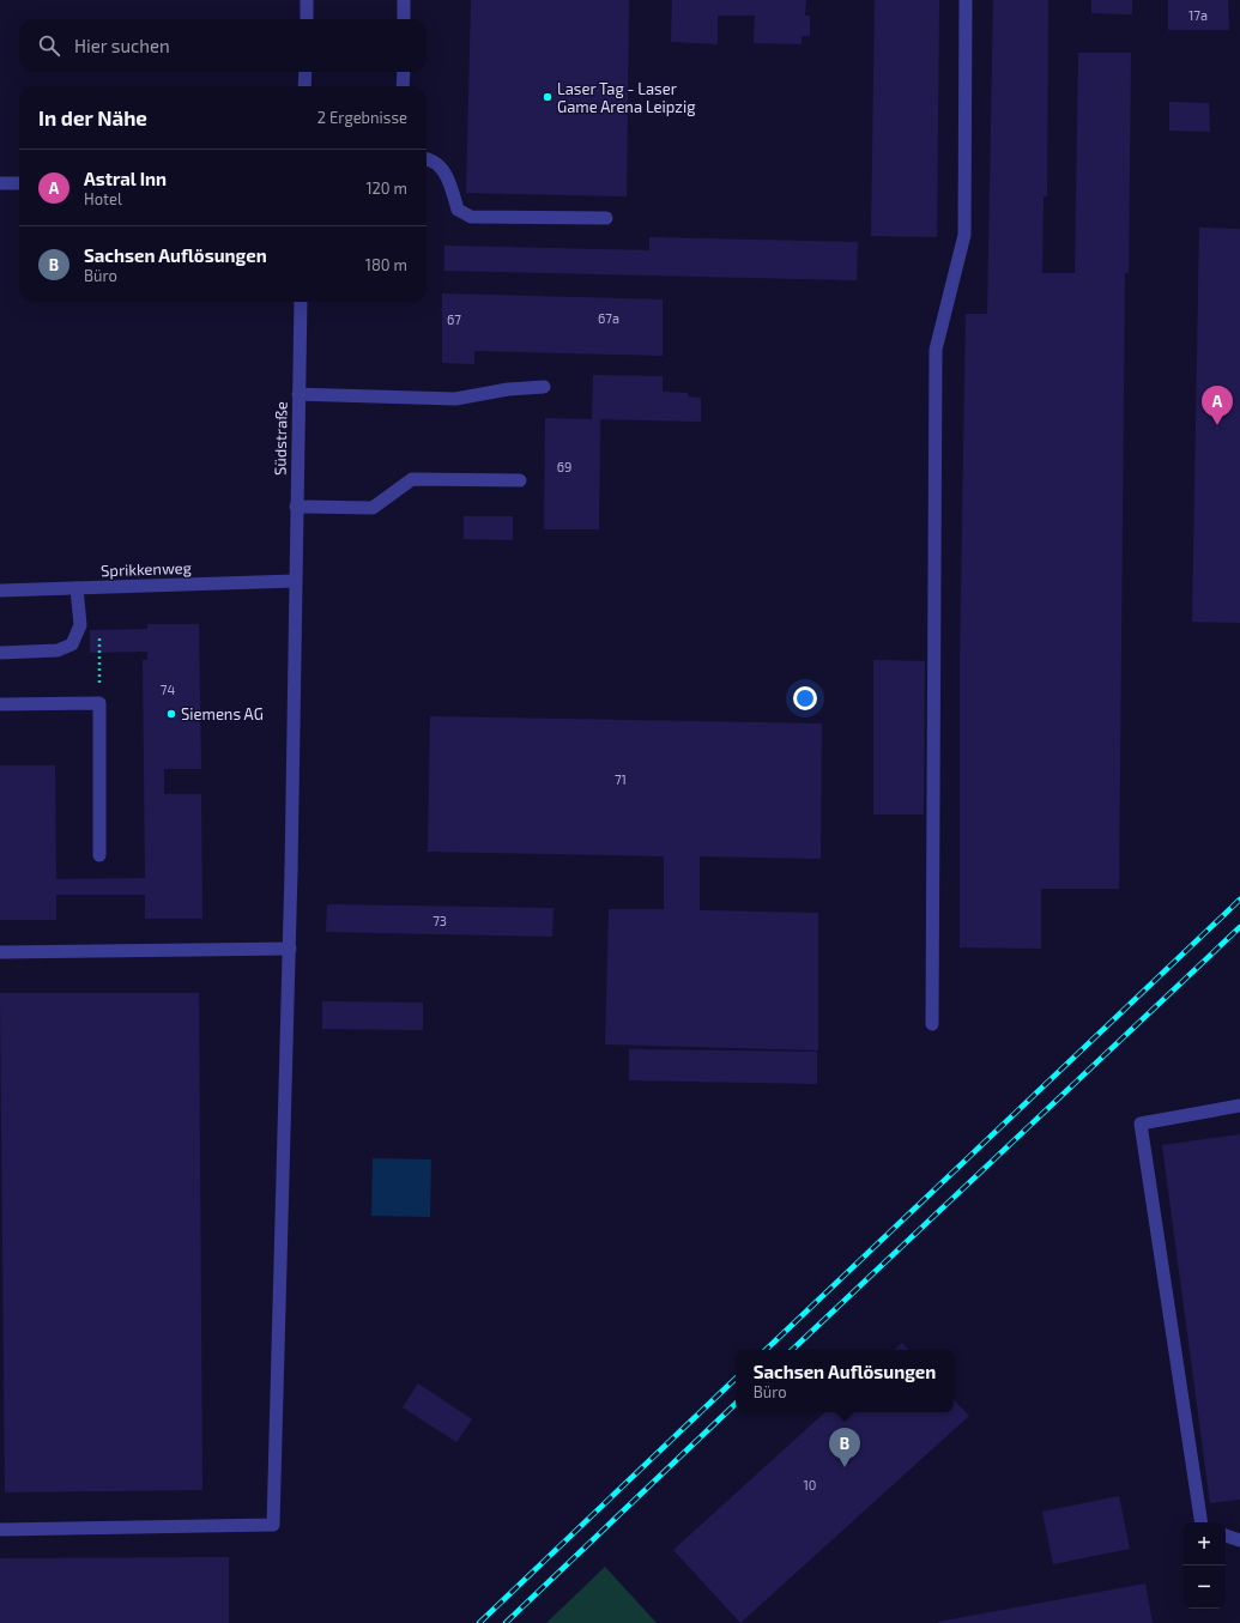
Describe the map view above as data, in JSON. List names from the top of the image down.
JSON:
{
  "streets": {
    "street": ["Südstraße", "Sprikkenweg"]
  },
  "crossings": [
    ["Südstraße", "Sprikkenweg"]
  ],
  "places": ["Laser Tag - Laser Game Arena Leipzig", "Siemens AG"],
  "house_numbers": [
    "17a",
    "67a",
    "67",
    "69",
    "74",
    "71",
    "73",
    "10"
  ],
  "page": {
    "search": "Hier suchen",
    "heading": ["In der Nähe", "2 Ergebnisse"],
    "list": [
      {
        "mark": "A",
        "name": "Astral Inn",
        "note": "Hotel",
        "value": "120 m"
      },
      {
        "mark": "B",
        "name": "Sachsen Auflösungen",
        "note": "Büro",
        "value": "180 m"
      }
    ],
    "pins": ["A", "B"],
    "popup": ["Sachsen Auflösungen", "Büro"],
    "map_buttons": ["+", "−"]
  }
}
